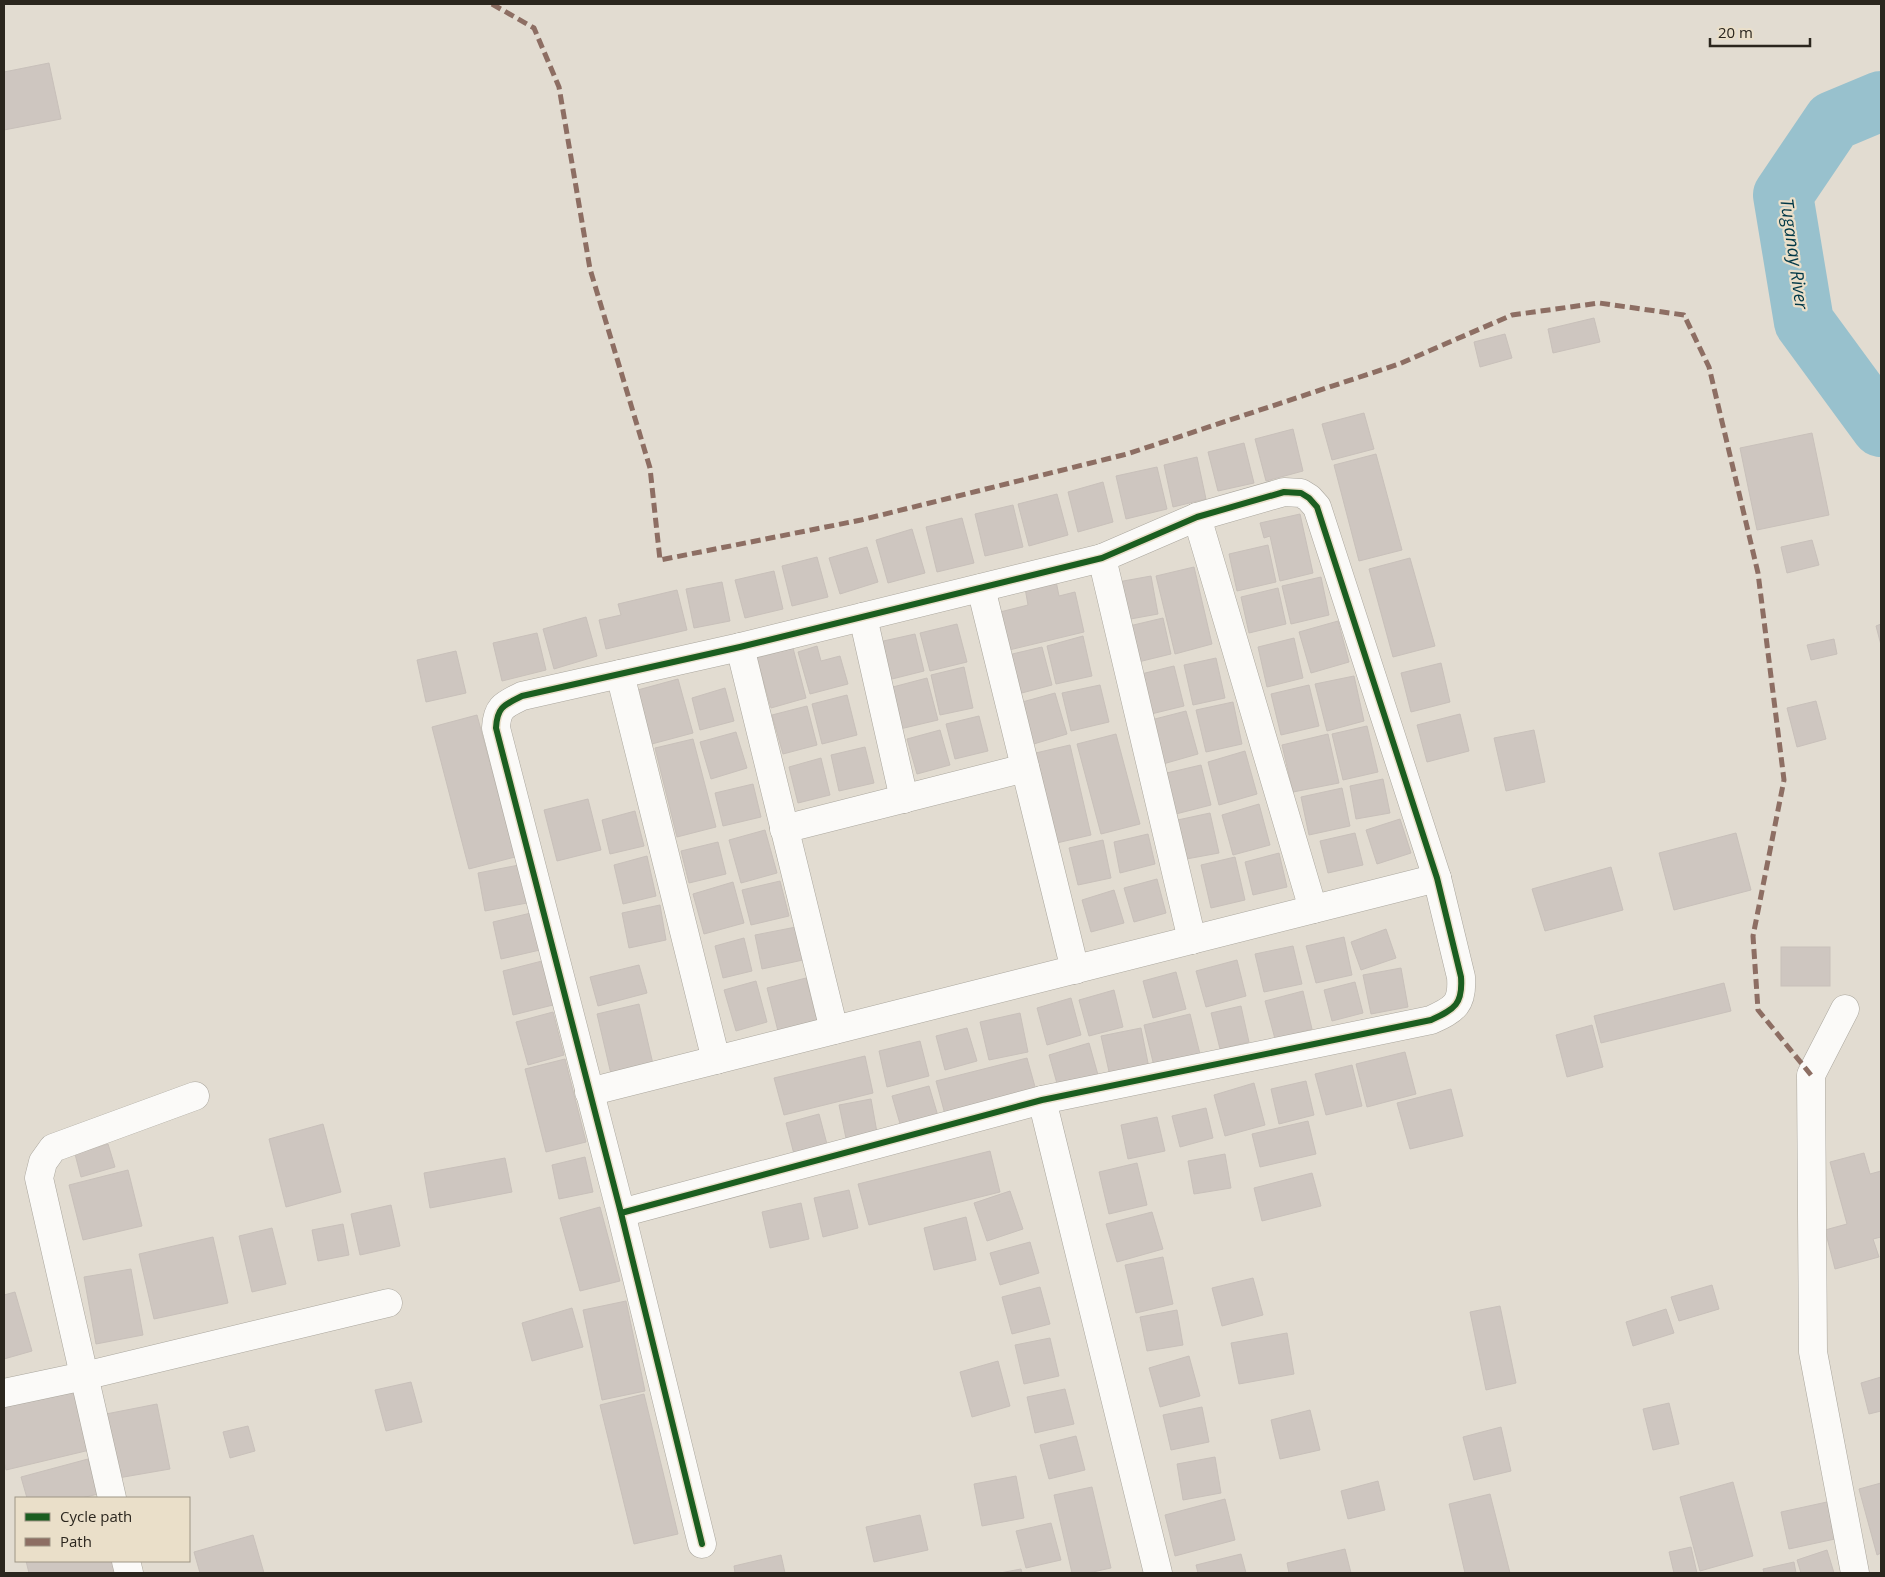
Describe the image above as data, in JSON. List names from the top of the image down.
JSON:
{
  "water": ["Tuganay River"],
  "legend": ["Cycle path", "Path"],
  "scale_bar": "20 m"
}
